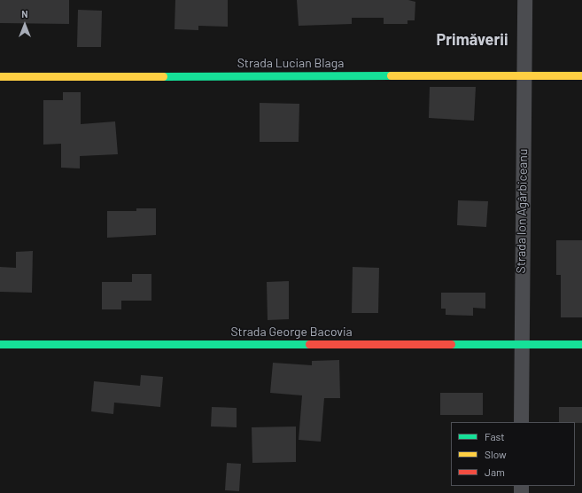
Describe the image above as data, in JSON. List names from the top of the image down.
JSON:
{
  "streets": {
    "street": ["Strada Lucian Blaga", "Strada Ion Agârbiceanu", "Strada George Bacovia"]
  },
  "crossings": [
    ["Strada Lucian Blaga", "Strada Ion Agârbiceanu"],
    ["Strada Ion Agârbiceanu", "Strada George Bacovia"]
  ],
  "districts": ["Primăverii"],
  "legend": ["Fast", "Slow", "Jam"],
  "north": "top"
}
